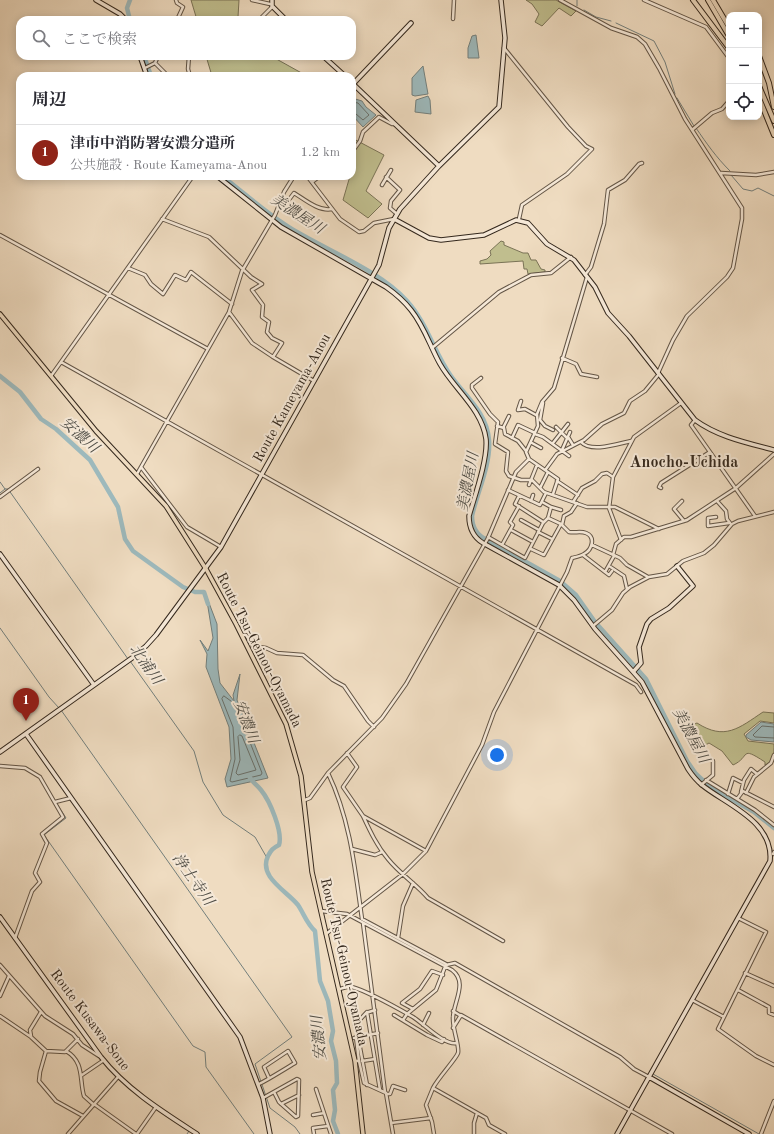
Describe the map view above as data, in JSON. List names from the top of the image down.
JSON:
{
  "streets": {
    "main road": ["Route Tsu-Geinou-Oyamada"],
    "street": ["Route Kameyama-Anou", "Route Kusawa-Sone"]
  },
  "crossings": [
    ["Route Kameyama-Anou", "Route Tsu-Geinou-Oyamada"]
  ],
  "districts": ["Anocho-Uchida"],
  "water": [
    "美濃屋川",
    "安濃川",
    "北浦川",
    "浄土寺川"
  ],
  "page": {
    "map_buttons": ["+", "−"],
    "search": "ここで検索",
    "heading": "周辺",
    "list": [
      {
        "mark": "1",
        "name": "津市中消防署安濃分遣所",
        "note": "公共施設 · Route Kameyama-Anou",
        "value": "1.2 km"
      }
    ],
    "pins": "1"
  }
}
